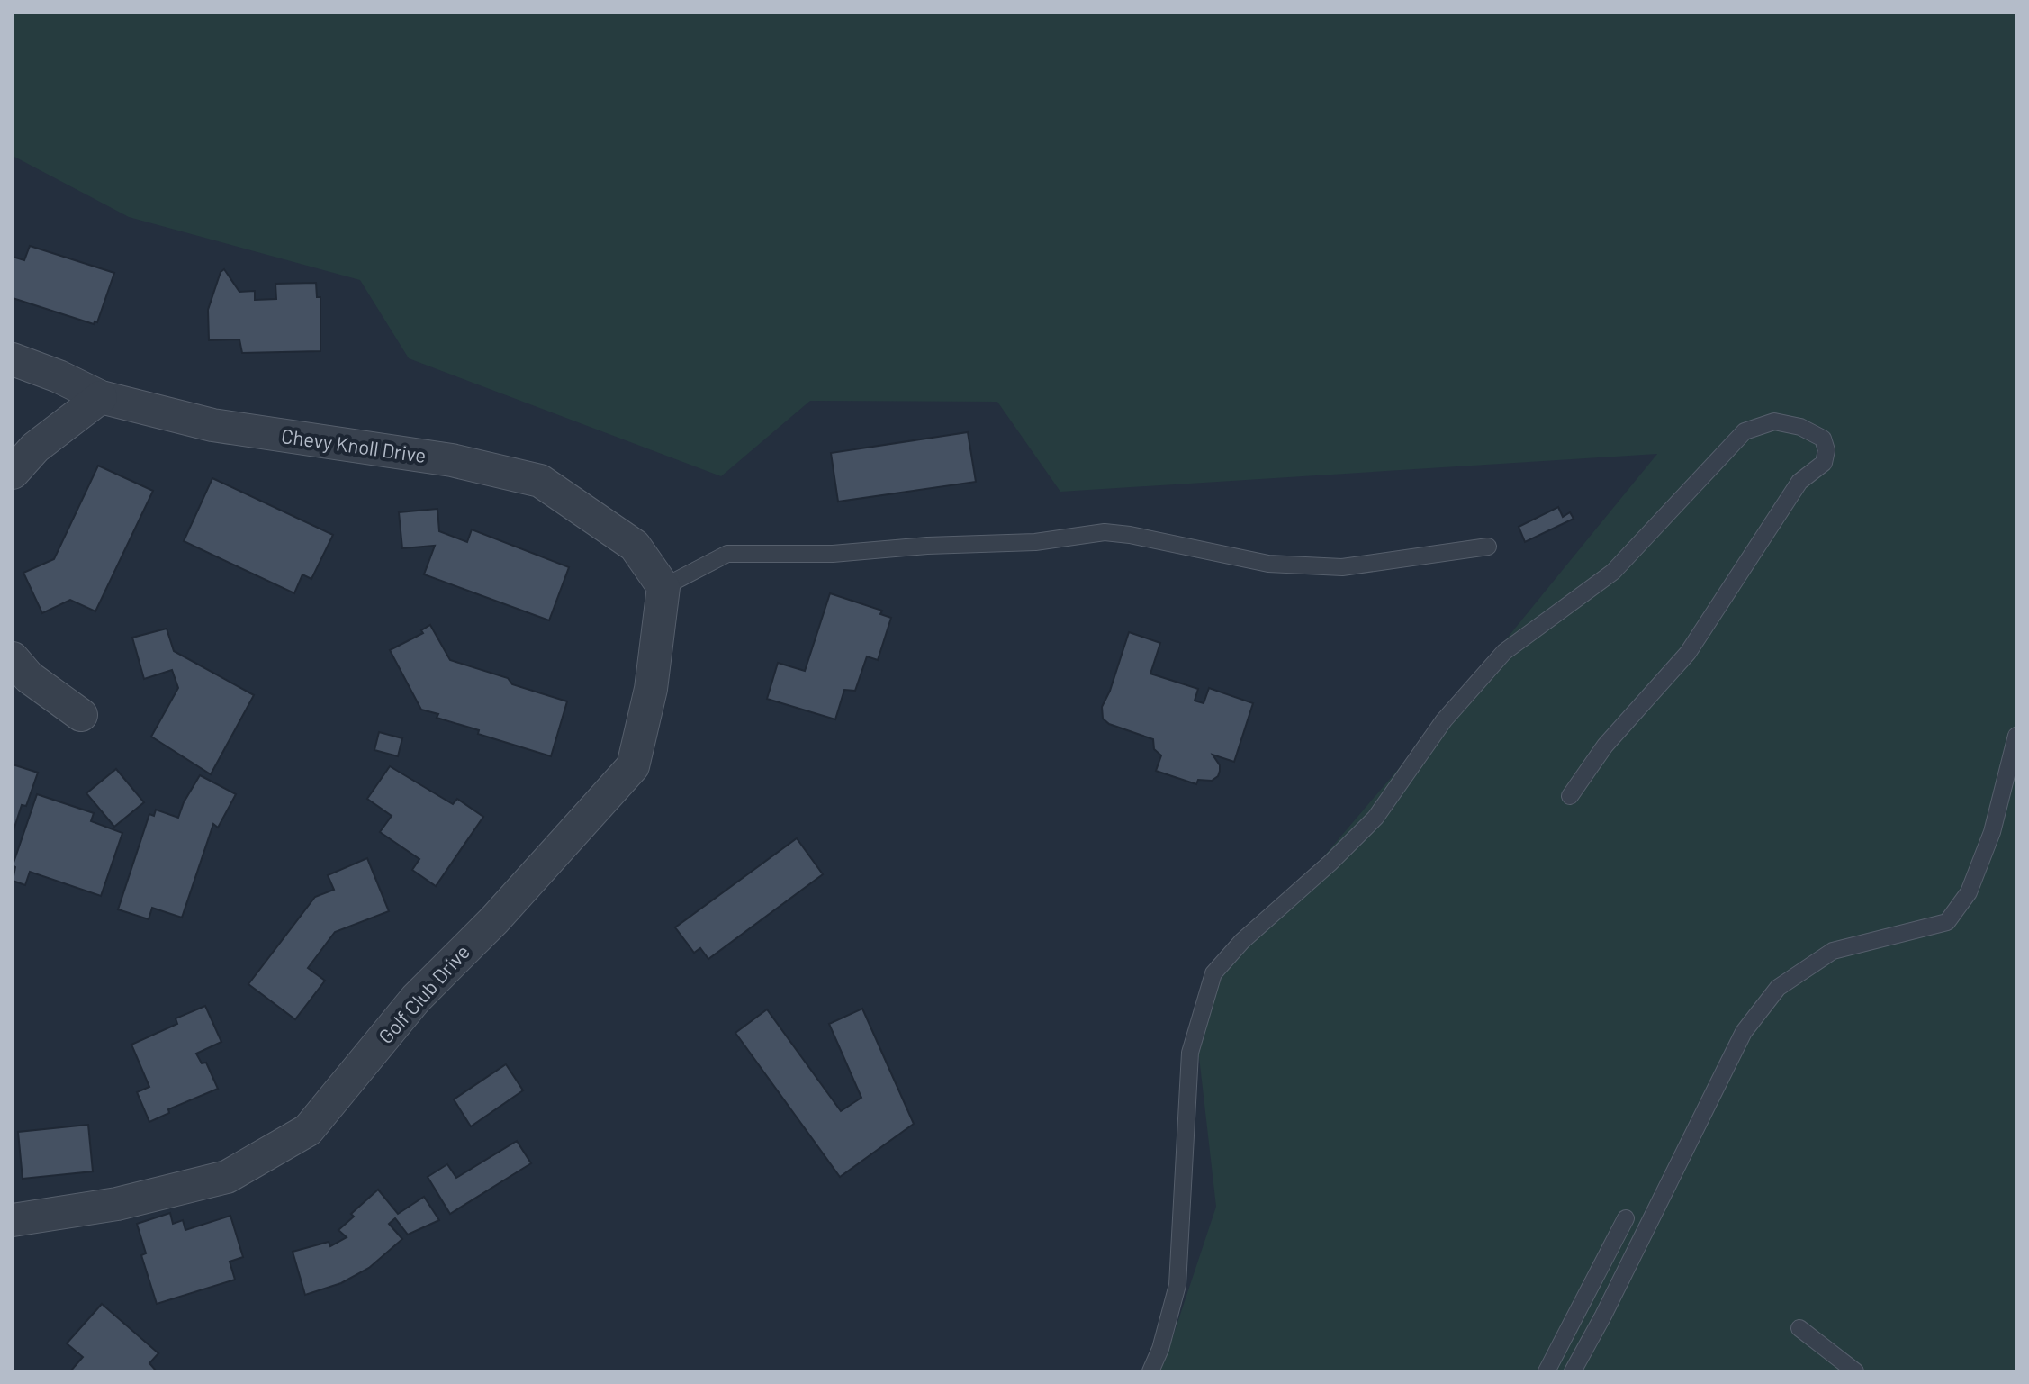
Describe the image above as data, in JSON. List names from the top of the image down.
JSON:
{
  "streets": {
    "street": ["Chevy Knoll Drive", "Golf Club Drive"]
  },
  "crossings": [
    ["Chevy Knoll Drive", "Golf Club Drive"]
  ]
}
